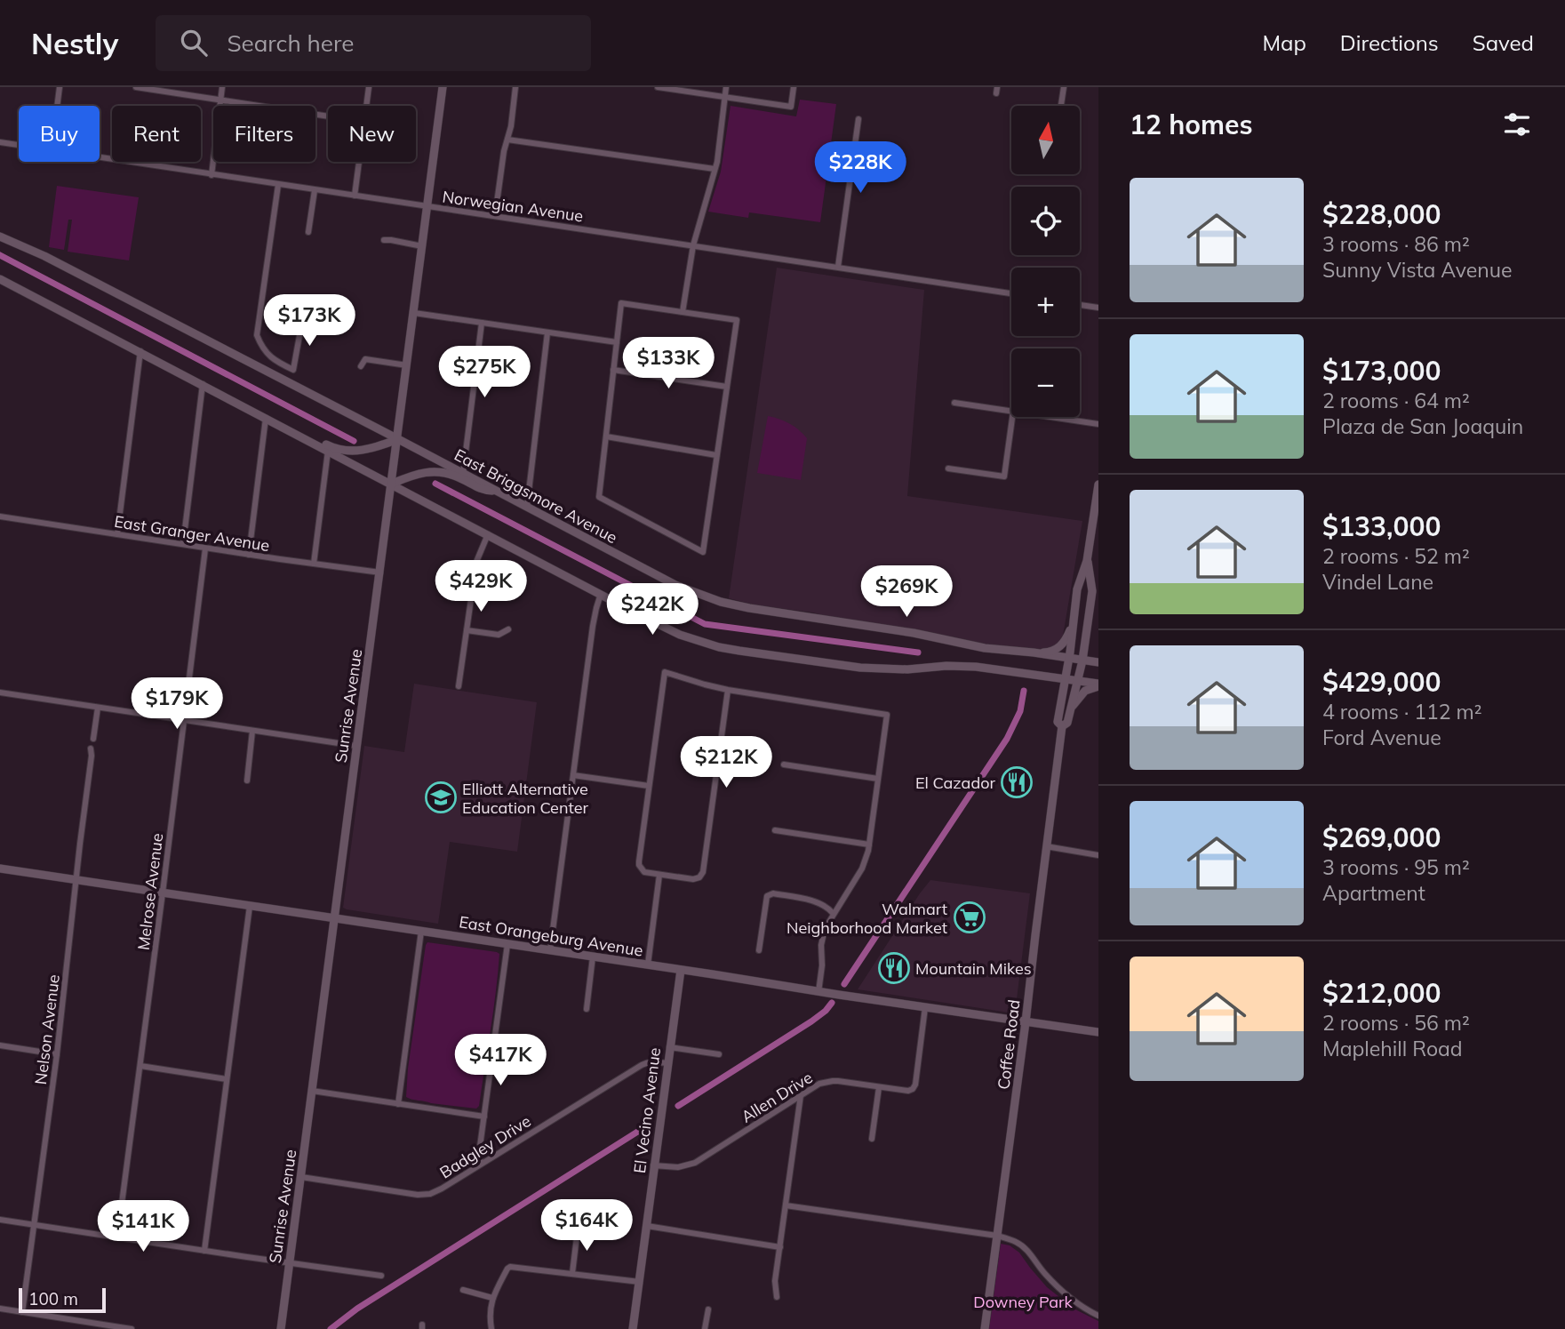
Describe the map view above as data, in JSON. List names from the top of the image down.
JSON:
{
  "streets": {
    "main road": [
      "East Briggsmore Avenue",
      "Sunrise Avenue",
      "East Orangeburg Avenue",
      "Coffee Road",
      "El Vecino Avenue"
    ],
    "street": [
      "Norwegian Avenue",
      "East Granger Avenue",
      "Melrose Avenue",
      "Nelson Avenue",
      "Allen Drive",
      "Badgley Drive"
    ]
  },
  "crossings": [
    ["Norwegian Avenue", "Sunrise Avenue"],
    ["East Briggsmore Avenue", "Sunrise Avenue"],
    ["East Briggsmore Avenue", "Coffee Road"],
    ["East Granger Avenue", "Sunrise Avenue"],
    ["East Granger Avenue", "Melrose Avenue"],
    ["Sunrise Avenue", "East Orangeburg Avenue"],
    ["Sunrise Avenue", "Badgley Drive"],
    ["Melrose Avenue", "East Orangeburg Avenue"],
    ["East Orangeburg Avenue", "Nelson Avenue"],
    ["East Orangeburg Avenue", "Coffee Road"],
    ["East Orangeburg Avenue", "Allen Drive"],
    ["East Orangeburg Avenue", "El Vecino Avenue"],
    ["Allen Drive", "El Vecino Avenue"],
    ["El Vecino Avenue", "Badgley Drive"]
  ],
  "parks": ["Downey Park"],
  "places": {
    "restaurant": ["El Cazador", "Mountain Mikes"],
    "school or university": ["Elliott Alternative Education Center"],
    "supermarket": ["Walmart Neighborhood Market"]
  },
  "scale_bar": "100 m",
  "north": "top",
  "page": {
    "header": "Nestly",
    "search": "Search here",
    "nav": ["Map", "Directions", "Saved"],
    "heading": "12 homes",
    "map_buttons": ["+", "−"],
    "chip": [
      "Buy",
      "Rent",
      "Filters",
      "New"
    ],
    "price": [
      "$228K",
      "$173K",
      "$133K",
      "$275K",
      "$429K",
      "$269K",
      "$242K",
      "$179K",
      "$212K",
      "$417K",
      "$164K",
      "$141K"
    ],
    "list": [
      {
        "name": "$228,000",
        "note": "3 rooms · 86 m² · Sunny Vista Avenue"
      },
      {
        "name": "$173,000",
        "note": "2 rooms · 64 m² · Plaza de San Joaquin"
      },
      {
        "name": "$133,000",
        "note": "2 rooms · 52 m² · Vindel Lane"
      },
      {
        "name": "$429,000",
        "note": "4 rooms · 112 m² · Ford Avenue"
      },
      {
        "name": "$269,000",
        "note": "3 rooms · 95 m² · Apartment"
      },
      {
        "name": "$212,000",
        "note": "2 rooms · 56 m² · Maplehill Road"
      }
    ],
    "scale": "100 m"
  }
}
